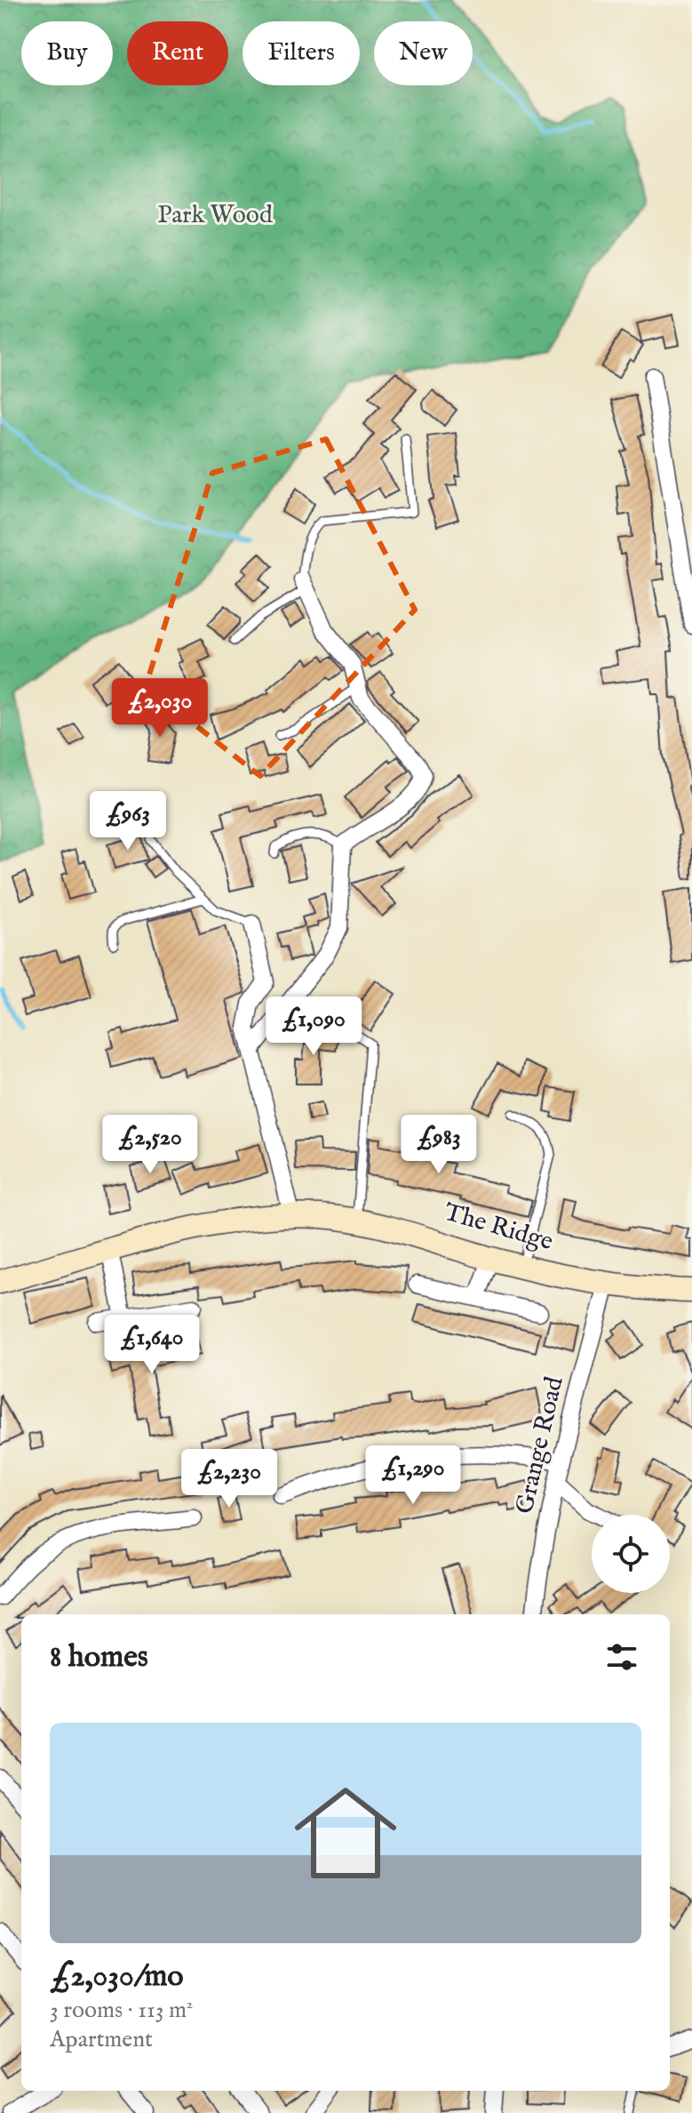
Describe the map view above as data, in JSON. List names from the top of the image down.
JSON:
{
  "streets": {
    "main road": ["The Ridge"],
    "street": ["Grange Road"]
  },
  "crossings": [
    ["The Ridge", "Grange Road"]
  ],
  "parks": ["Park Wood"],
  "page": {
    "chip": [
      "Buy",
      "Rent",
      "Filters",
      "New"
    ],
    "price": [
      "£2,030",
      "£963",
      "£1,090",
      "£2,520",
      "£983",
      "£1,640",
      "£1,290",
      "£2,230"
    ],
    "heading": "8 homes",
    "list": [
      {
        "name": "£2,030/mo",
        "note": "3 rooms · 113 m² · Apartment"
      }
    ]
  }
}
